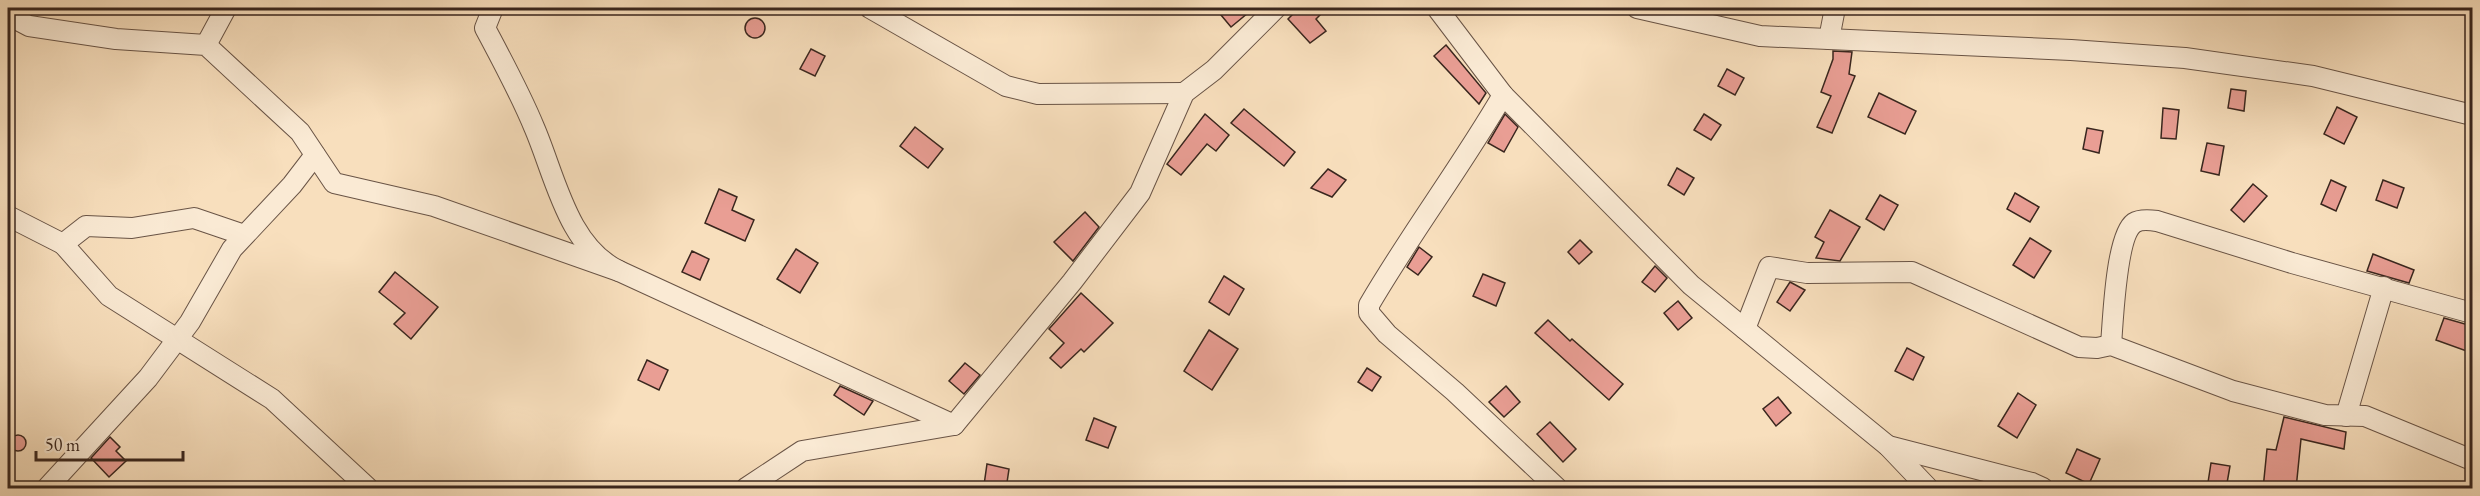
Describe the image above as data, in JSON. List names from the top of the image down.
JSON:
{
  "scale_bar": "50 m"
}
